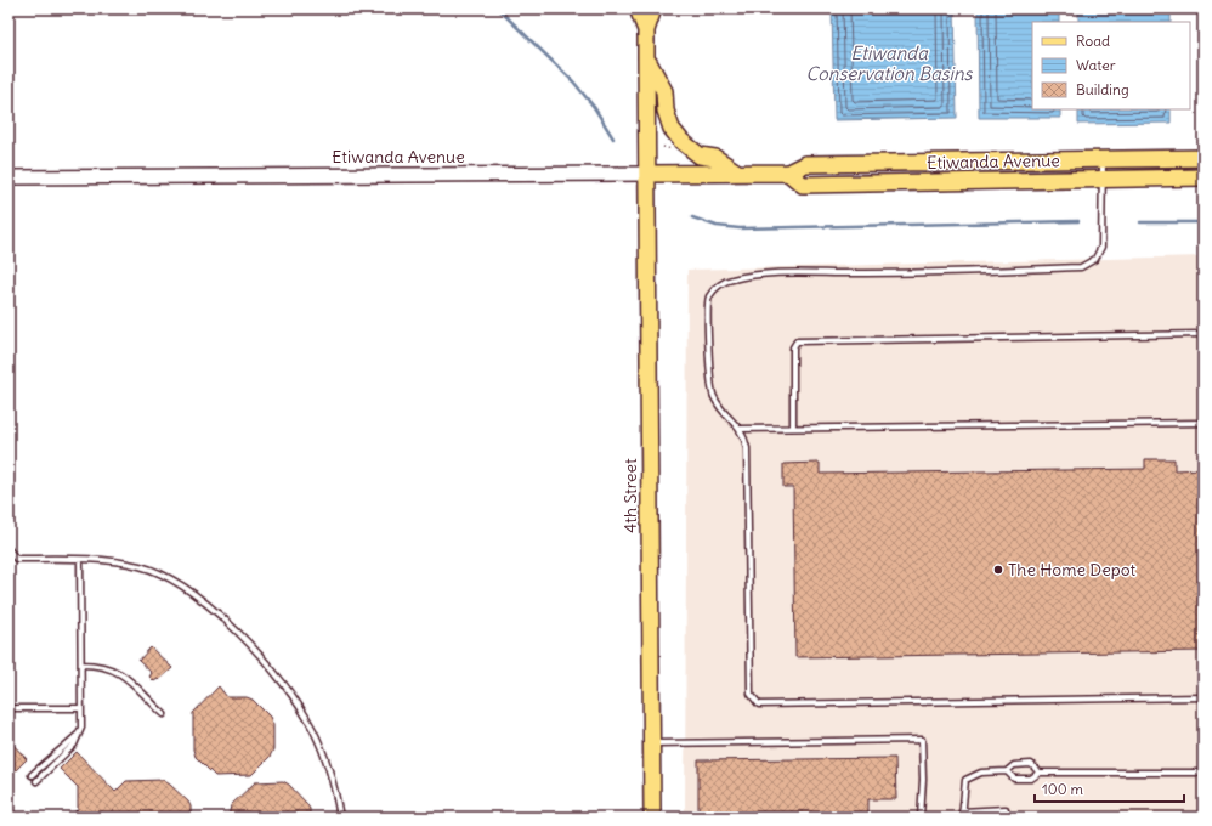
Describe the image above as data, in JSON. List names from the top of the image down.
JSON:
{
  "streets": {
    "main road": ["Etiwanda Avenue", "4th Street"]
  },
  "crossings": [
    ["Etiwanda Avenue", "4th Street"]
  ],
  "water": ["Etiwanda Conservation Basins"],
  "places": ["The Home Depot"],
  "legend": ["Road", "Water", "Building"],
  "scale_bar": "100 m"
}
